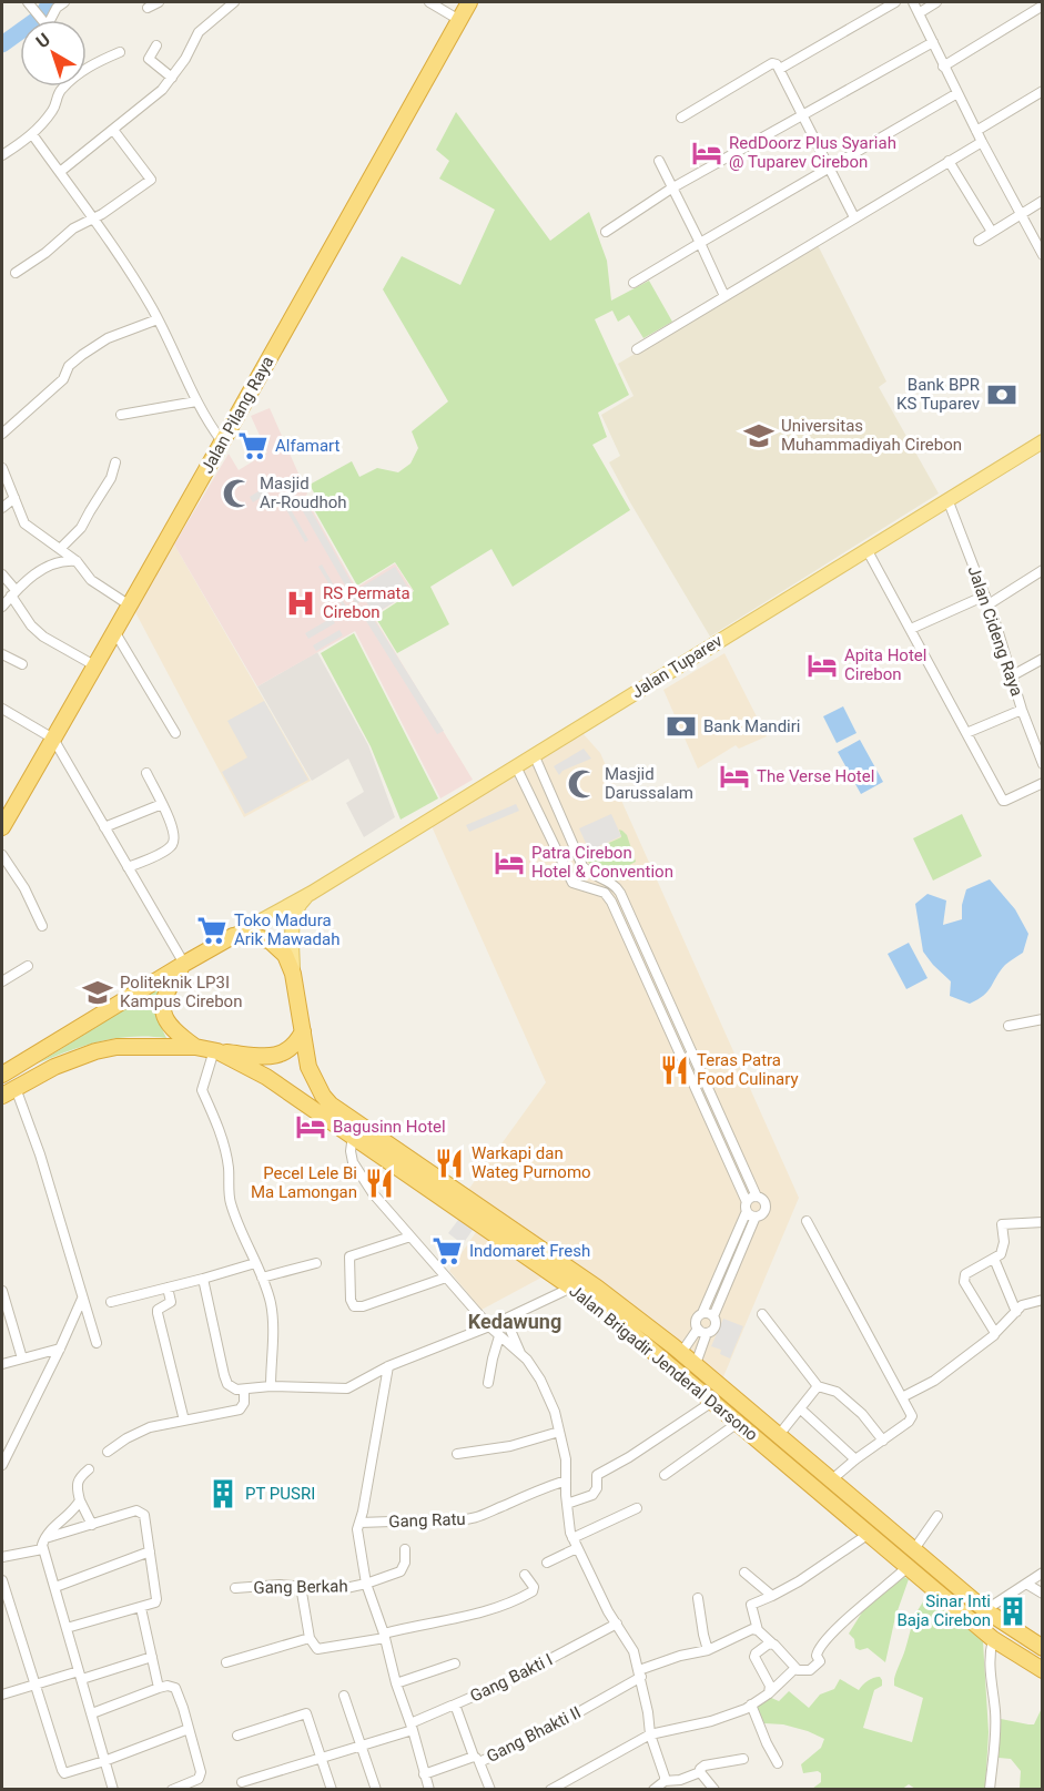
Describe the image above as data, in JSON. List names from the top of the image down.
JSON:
{
  "streets": {
    "highway": ["Jalan Pilang Raya", "Jalan Brigadir Jenderal Darsono"],
    "main road": ["Jalan Tuparev"],
    "street": [
      "Jalan Cideng Raya",
      "Gang Ratu",
      "Gang Berkah",
      "Gang Bakti I",
      "Gang Bhakti II"
    ]
  },
  "crossings": [
    ["Jalan Cideng Raya", "Jalan Tuparev"],
    ["Jalan Tuparev", "Jalan Brigadir Jenderal Darsono"],
    ["Gang Bakti I", "Gang Bhakti II"]
  ],
  "districts": ["Kedawung"],
  "places": {
    "hotel": [
      "RedDoorz Plus Syariah @ Tuparev Cirebon",
      "Apita Hotel Cirebon",
      "The Verse Hotel",
      "Patra Cirebon Hotel & Convention",
      "Bagusinn Hotel"
    ],
    "bank": ["Bank BPR KS Tuparev", "Bank Mandiri"],
    "school or university": ["Universitas Muhammadiyah Cirebon", "Politeknik LP3I Kampus Cirebon"],
    "supermarket": ["Alfamart", "Toko Madura Arik Mawadah", "Indomaret Fresh"],
    "mosque": ["Masjid Ar-Roudhoh", "Masjid Darussalam"],
    "hospital": ["RS Permata Cirebon"],
    "restaurant": ["Teras Patra Food Culinary", "Warkapi dan Wateg Purnomo", "Pecel Lele Bi Ma Lamongan"],
    "building": ["PT PUSRI", "Sinar Inti Baja Cirebon"]
  },
  "north": "top left"
}
